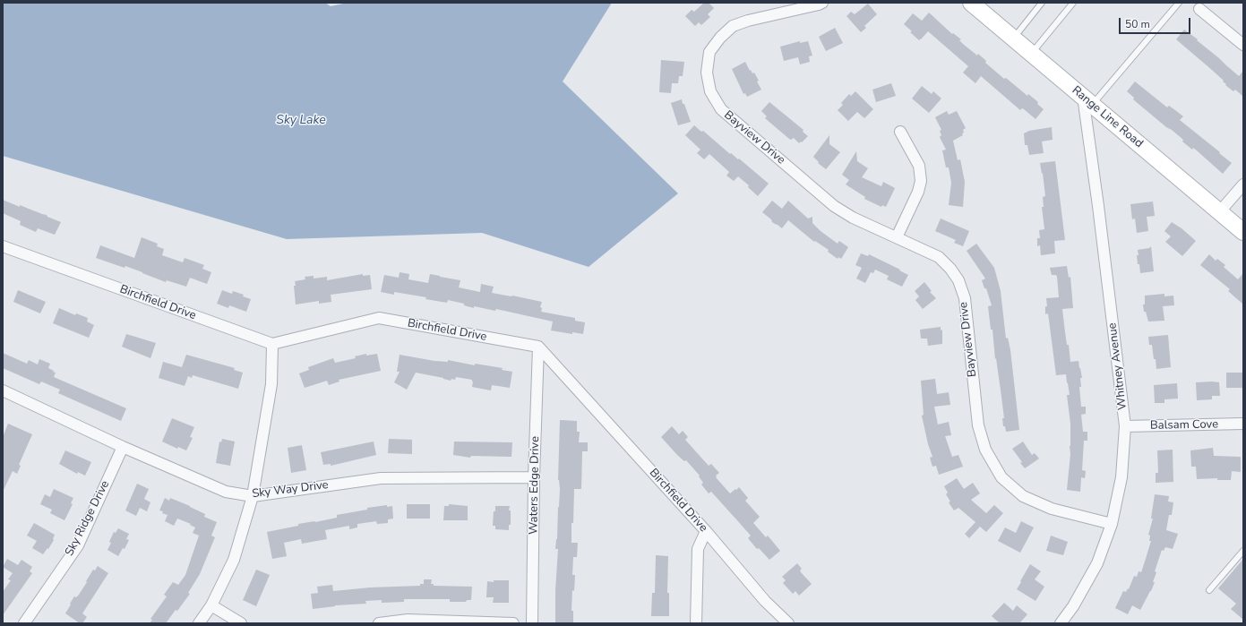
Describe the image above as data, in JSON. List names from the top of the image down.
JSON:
{
  "streets": {
    "main road": ["Range Line Road"],
    "street": [
      "Bayview Drive",
      "Birchfield Drive",
      "Whitney Avenue",
      "Balsam Cove",
      "Waters Edge Drive",
      "Sky Way Drive",
      "Sky Ridge Drive"
    ]
  },
  "crossings": [
    ["Range Line Road", "Whitney Avenue"],
    ["Bayview Drive", "Whitney Avenue"],
    ["Birchfield Drive", "Waters Edge Drive"],
    ["Whitney Avenue", "Balsam Cove"],
    ["Waters Edge Drive", "Sky Way Drive"],
    ["Sky Way Drive", "Sky Ridge Drive"]
  ],
  "water": ["Sky Lake"],
  "scale_bar": "50 m"
}
